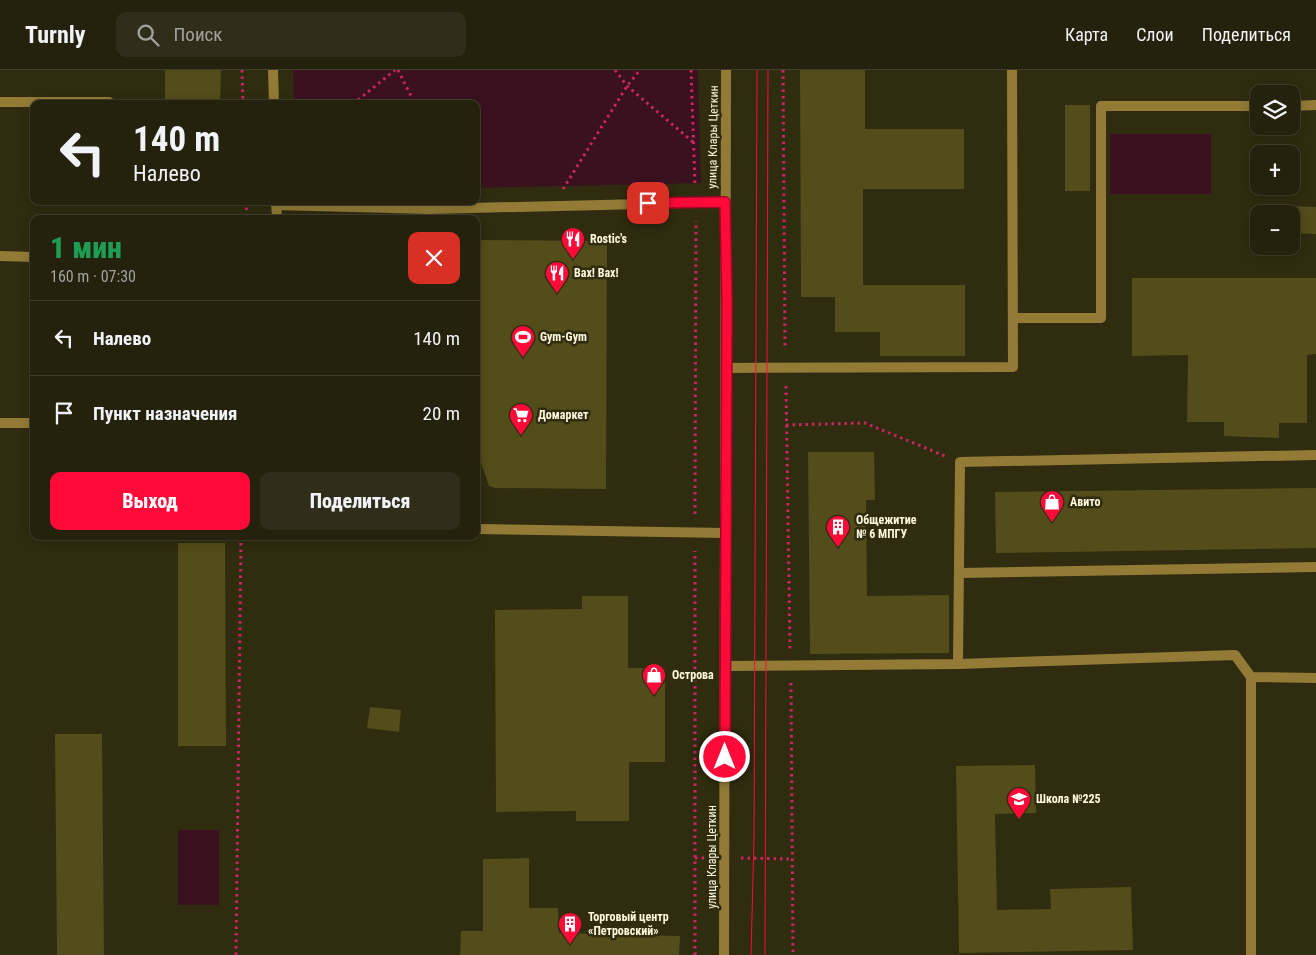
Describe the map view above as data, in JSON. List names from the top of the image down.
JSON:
{
  "streets": {
    "street": ["улица Клары Цеткин"]
  },
  "places": {
    "restaurant": ["Rostic's", "Вах! Вах!"],
    "sports": ["Gym-Gym"],
    "supermarket": ["Домаркет"],
    "shop": ["Авито", "Острова"],
    "building": ["Общежитие № 6 МПГУ", "Торговый центр «Петровский»"],
    "school or university": ["Школа №225"]
  },
  "page": {
    "header": "Turnly",
    "search": "Поиск",
    "nav": ["Карта", "Слои", "Поделиться"],
    "map_buttons": ["+", "−"],
    "turn": ["140 m", "Налево"],
    "heading": ["1 мин", "160 m · 07:30"],
    "list": [
      {
        "name": "Налево",
        "value": "140 m"
      },
      {
        "name": "Пункт назначения",
        "value": "20 m"
      }
    ],
    "buttons": ["Выход", "Поделиться"]
  }
}
